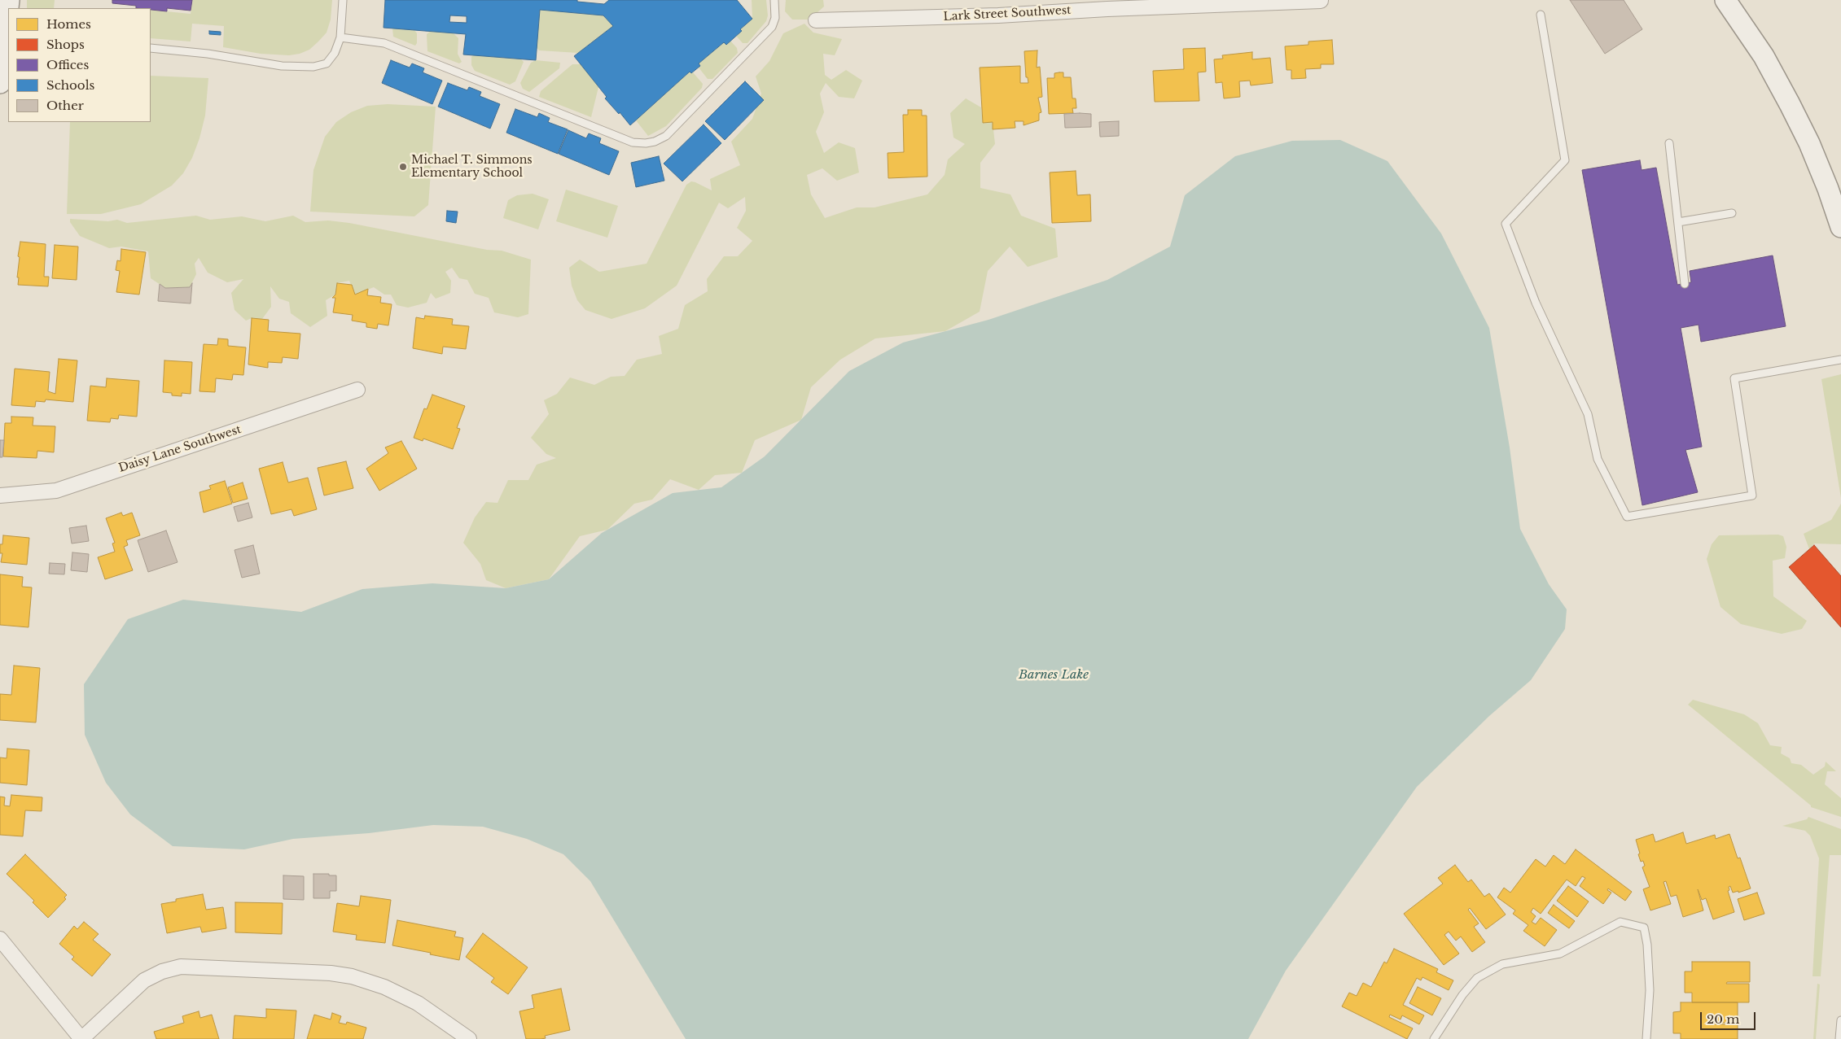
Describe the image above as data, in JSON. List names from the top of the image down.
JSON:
{
  "streets": {
    "street": ["Lark Street Southwest", "Daisy Lane Southwest"]
  },
  "water": ["Barnes Lake"],
  "places": ["Michael T. Simmons Elementary School"],
  "legend": [
    "Homes",
    "Shops",
    "Offices",
    "Schools",
    "Other"
  ],
  "scale_bar": "20 m"
}
